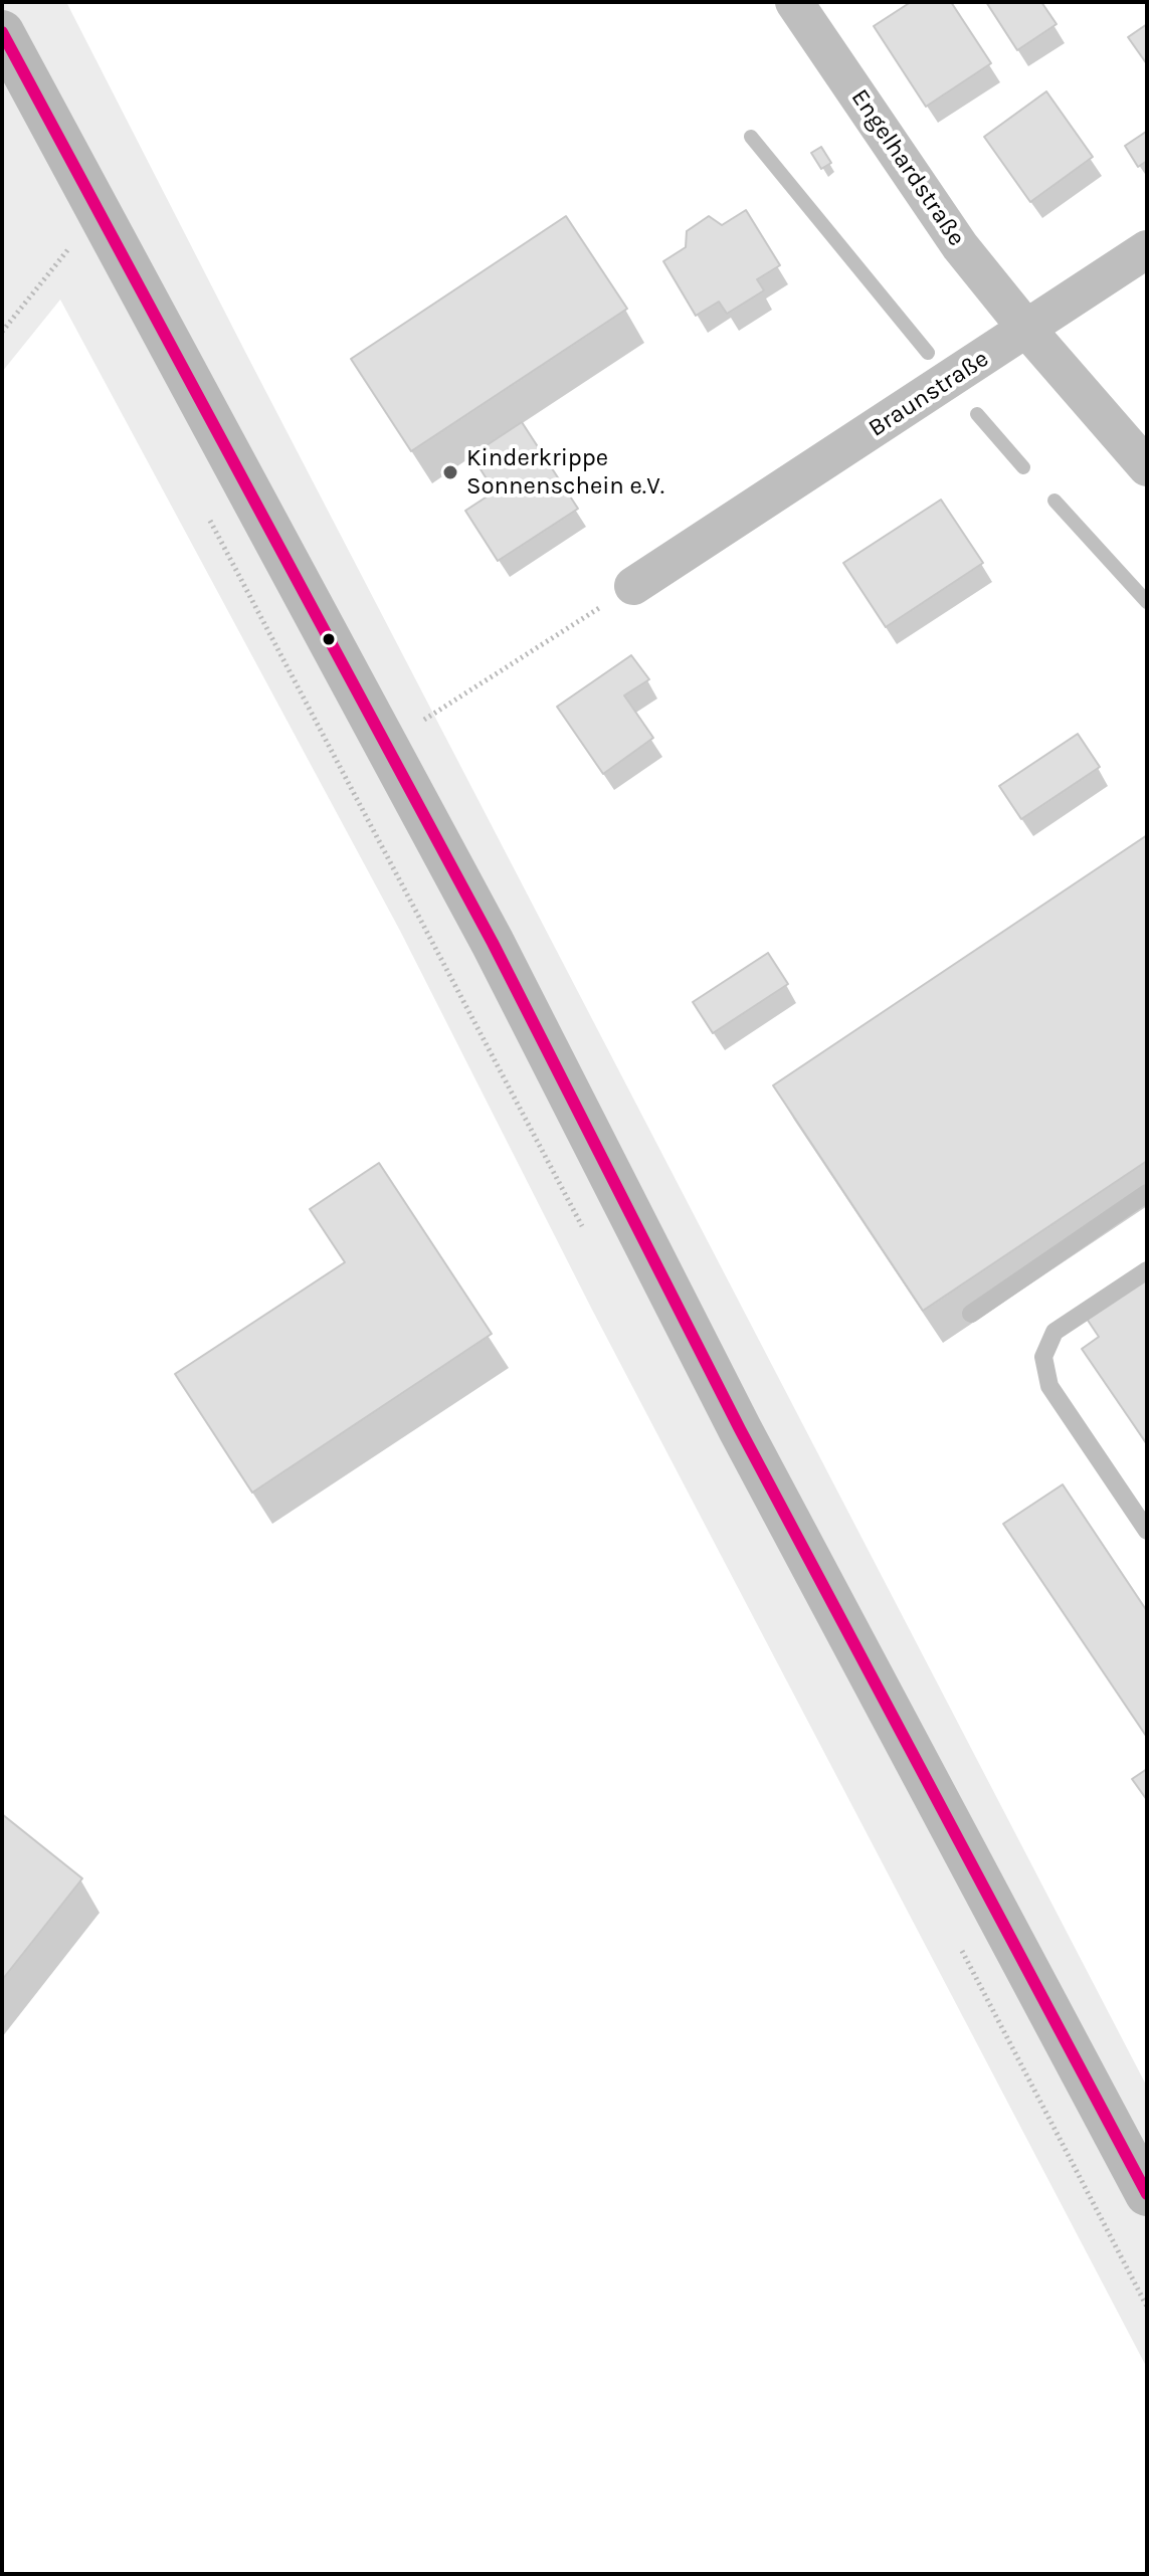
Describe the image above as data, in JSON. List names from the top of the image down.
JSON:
{
  "streets": {
    "street": ["Engelhardstraße", "Braunstraße"]
  },
  "crossings": [
    ["Engelhardstraße", "Braunstraße"]
  ],
  "places": ["Kinderkrippe Sonnenschein e.V."]
}
